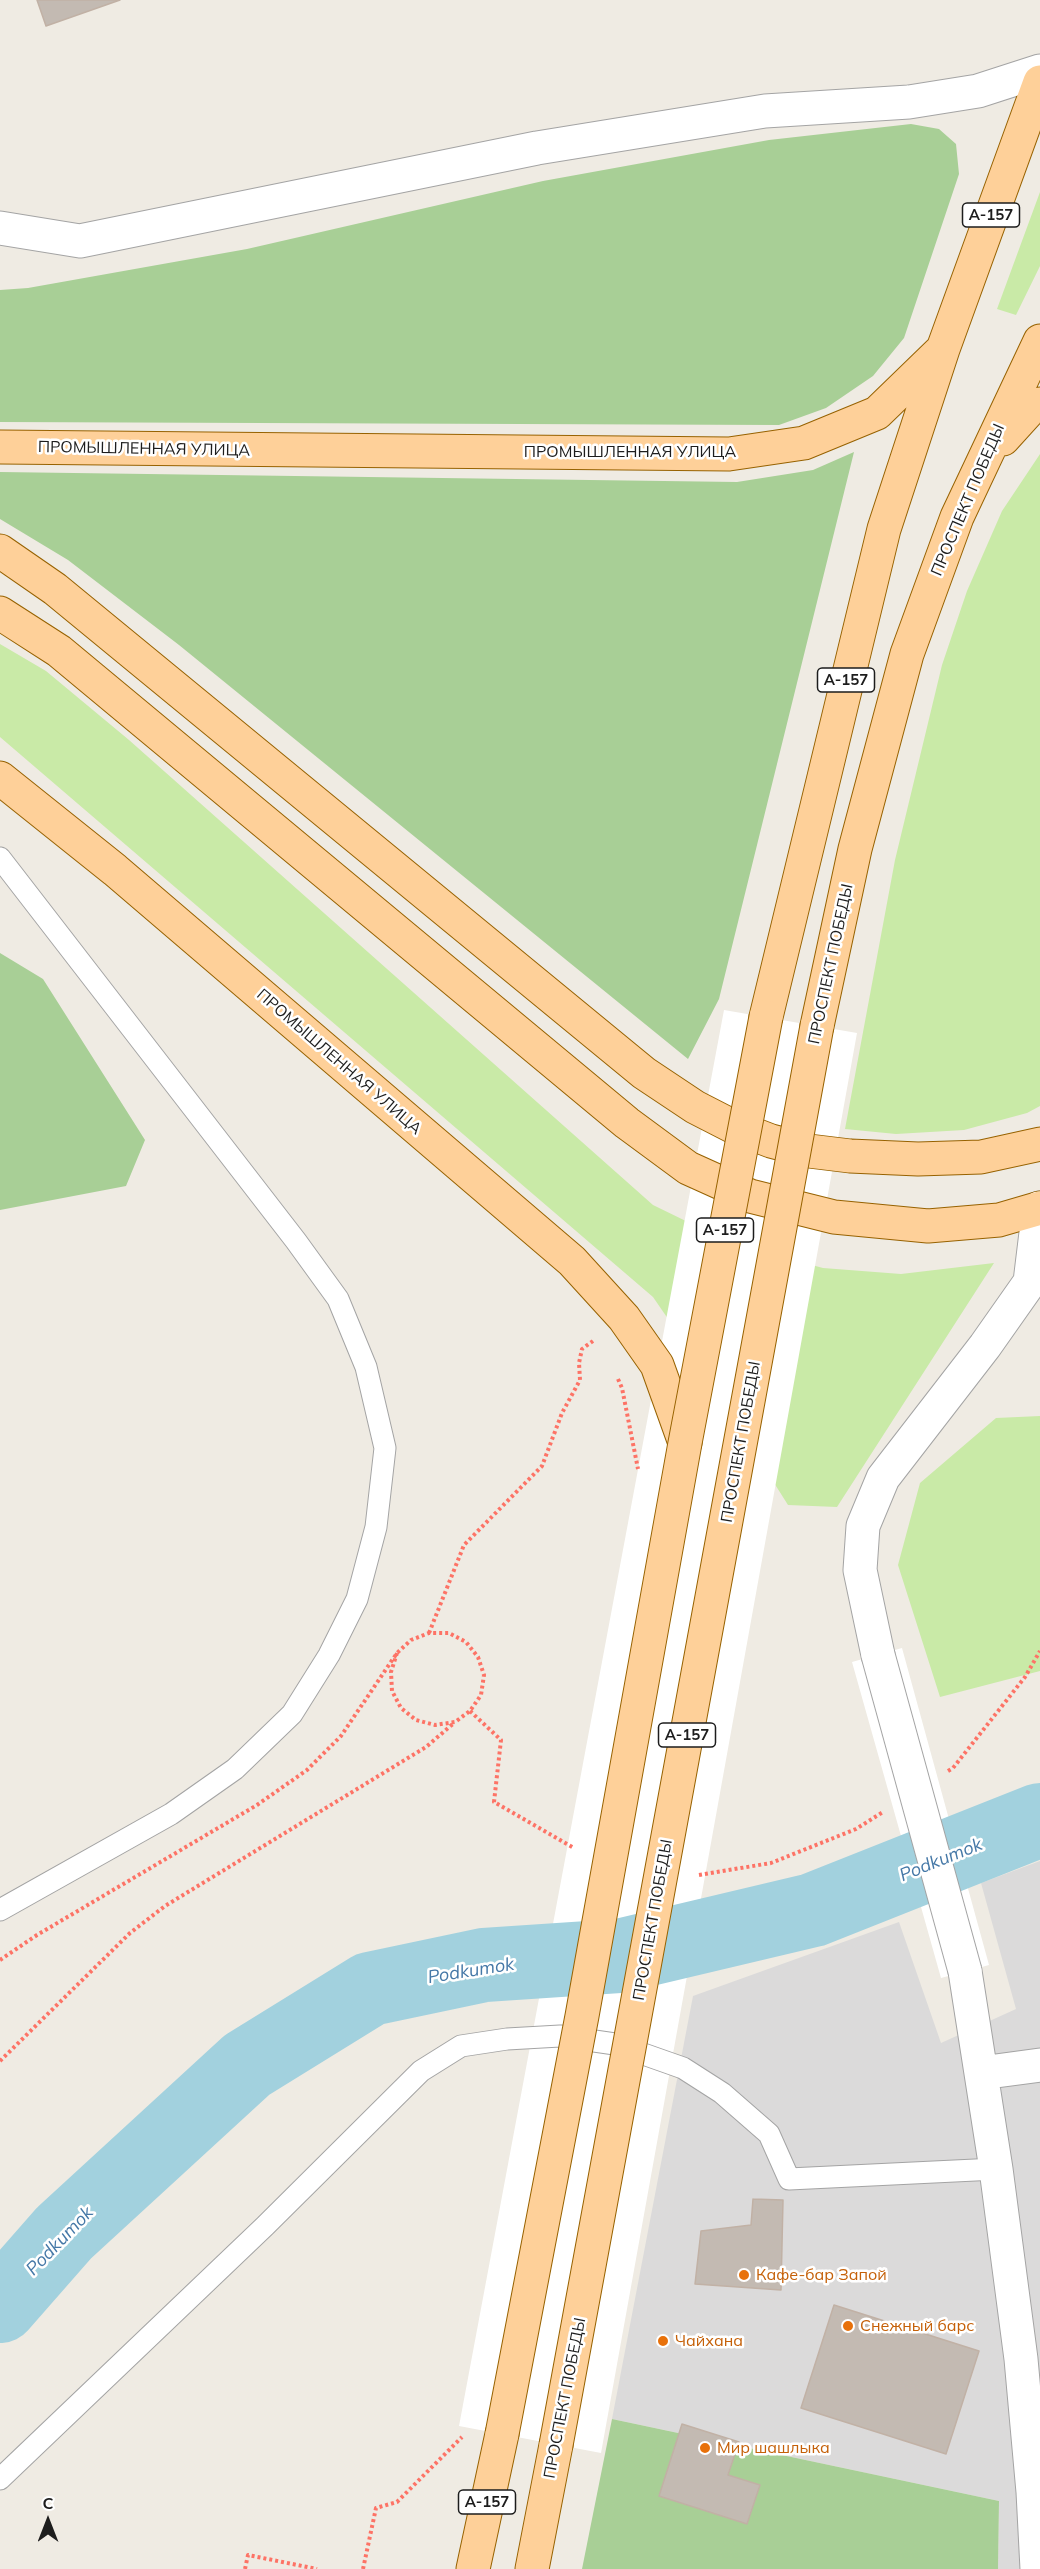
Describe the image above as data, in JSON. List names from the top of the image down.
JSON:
{
  "streets": {
    "main road": ["А-157", "ПРОМЫШЛЕННАЯ УЛИЦА", "ПРОСПЕКТ ПОБЕДЫ"]
  },
  "crossings": [
    ["А-157", "ПРОМЫШЛЕННАЯ УЛИЦА"]
  ],
  "water": ["Podkumok"],
  "places": [
    "Кафе-бар Запой",
    "Снежный барс",
    "Чайхана",
    "Мир шашлыка"
  ],
  "north": "top"
}
